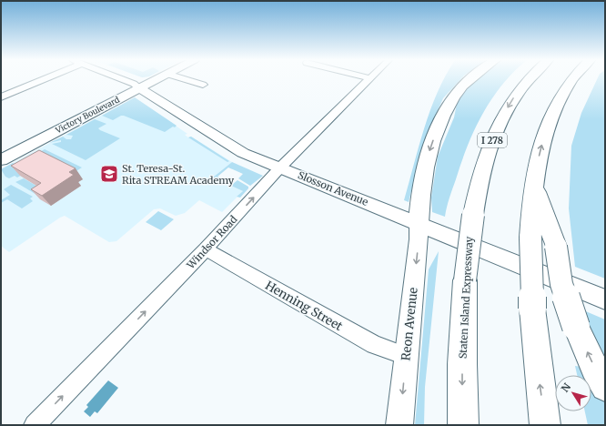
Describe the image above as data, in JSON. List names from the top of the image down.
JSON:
{
  "streets": {
    "highway": ["I 278", "Staten Island Expressway"],
    "main road": ["Victory Boulevard", "Slosson Avenue", "Reon Avenue"],
    "street": ["Windsor Road", "Henning Street"]
  },
  "crossings": [
    ["Victory Boulevard", "Slosson Avenue"],
    ["Slosson Avenue", "Windsor Road"],
    ["Slosson Avenue", "Reon Avenue"],
    ["Windsor Road", "Henning Street"],
    ["Henning Street", "Reon Avenue"]
  ],
  "one_way": ["Windsor Road", "Reon Avenue"],
  "places": {
    "school or university": ["St. Teresa-St. Rita STREAM Academy"]
  },
  "north": "top left"
}
